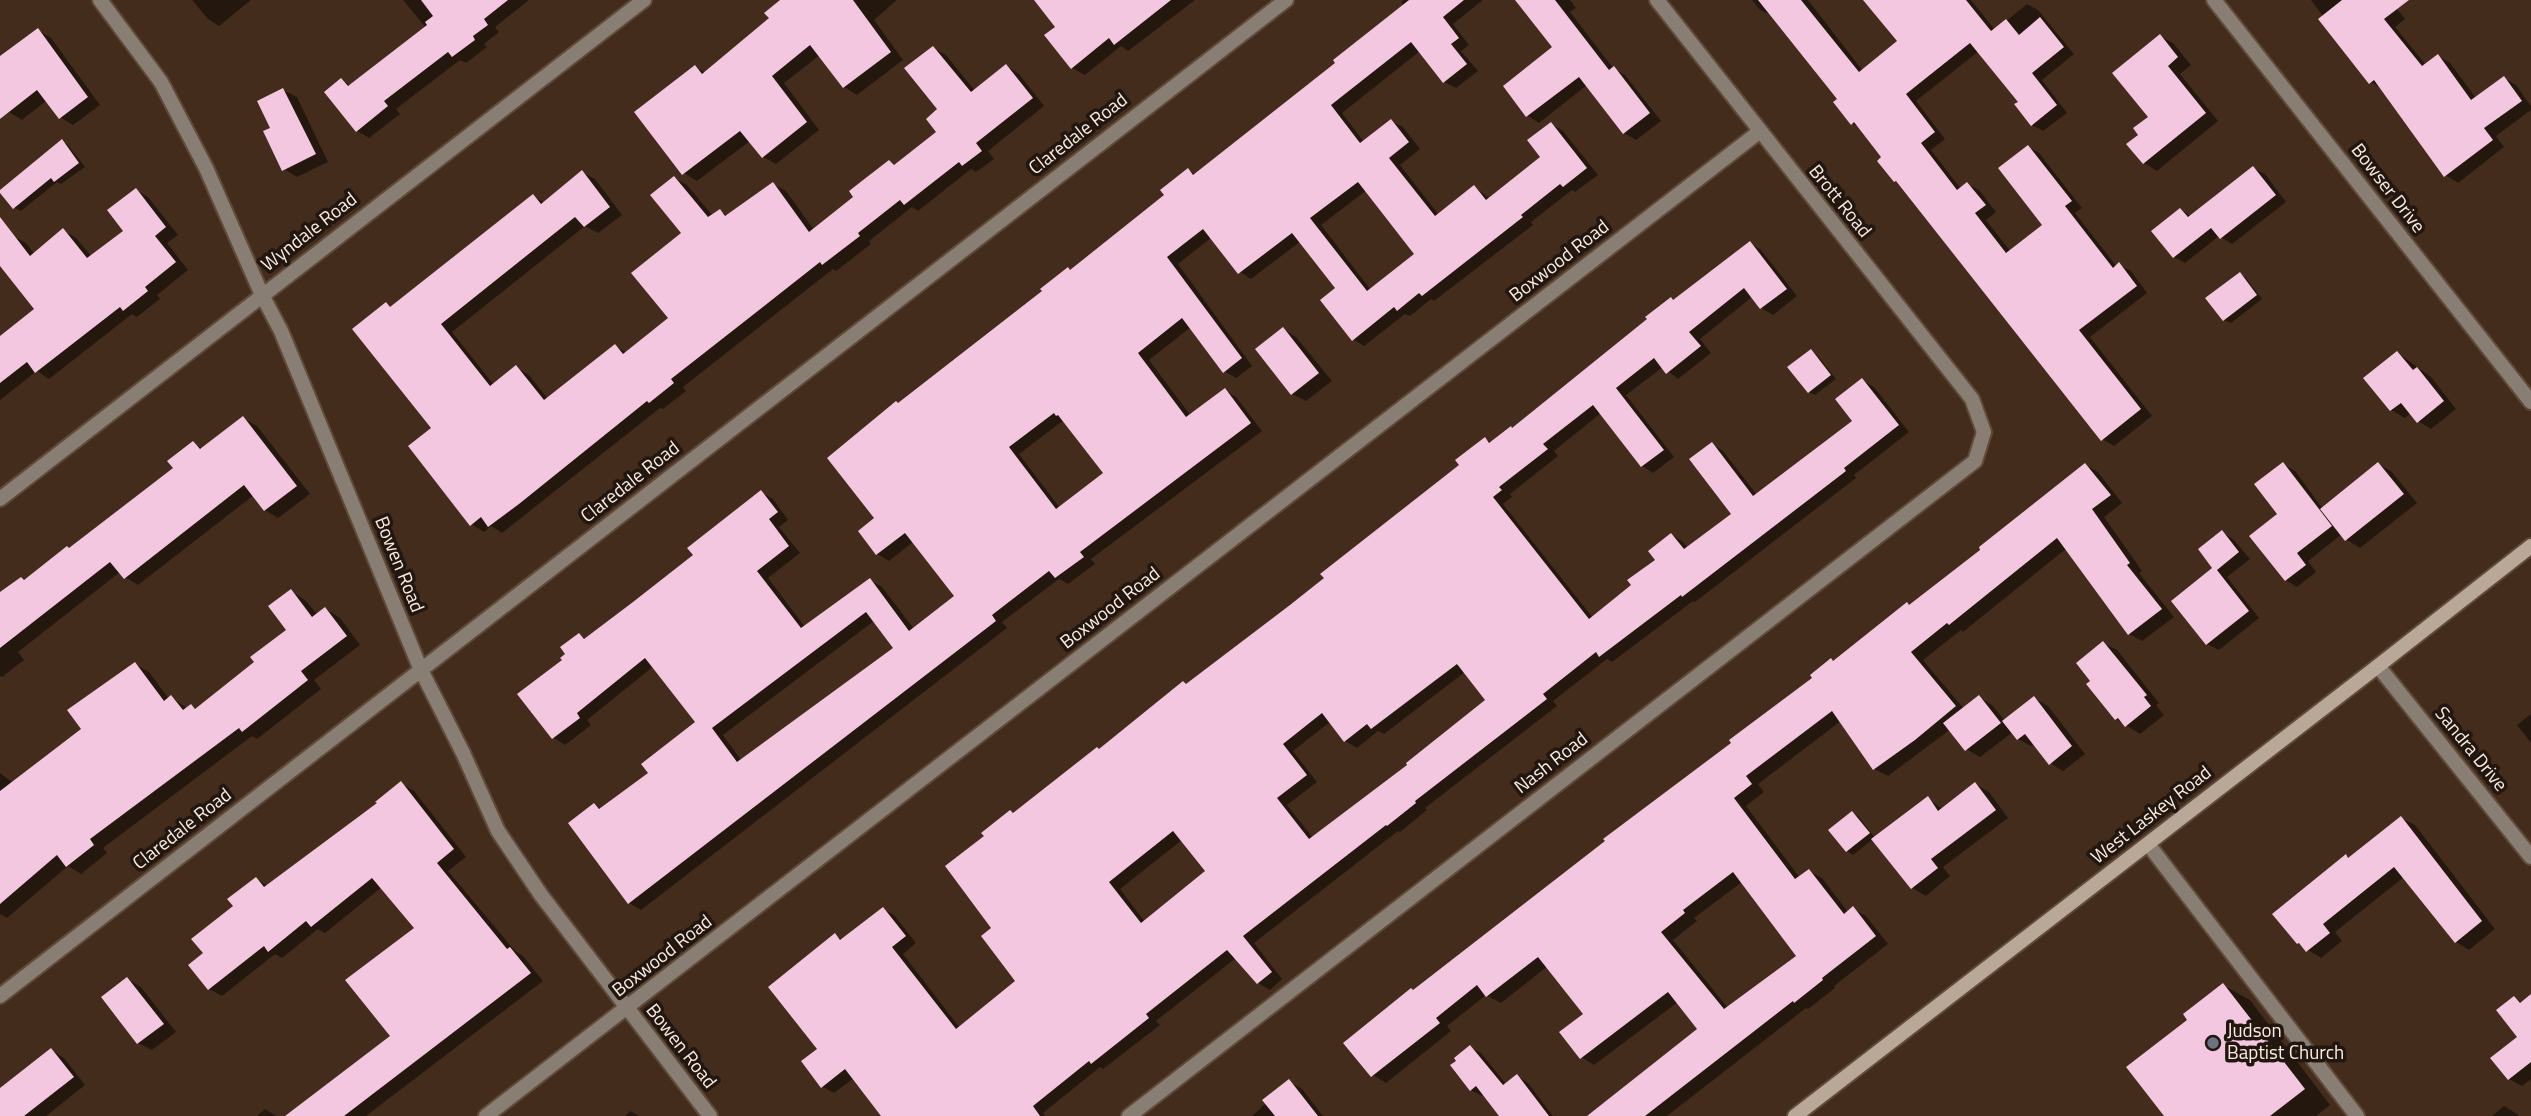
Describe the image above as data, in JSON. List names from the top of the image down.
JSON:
{
  "streets": {
    "main road": ["West Laskey Road"],
    "street": [
      "Claredale Road",
      "Bowser Drive",
      "Brott Road",
      "Wyndale Road",
      "Boxwood Road",
      "Bowen Road",
      "Sandra Drive",
      "Nash Road"
    ]
  },
  "crossings": [
    ["Claredale Road", "Bowen Road"],
    ["Brott Road", "Boxwood Road"],
    ["Brott Road", "Nash Road"],
    ["Wyndale Road", "Bowen Road"],
    ["Boxwood Road", "Bowen Road"],
    ["Sandra Drive", "West Laskey Road"]
  ],
  "places": ["Judson Baptist Church"]
}
